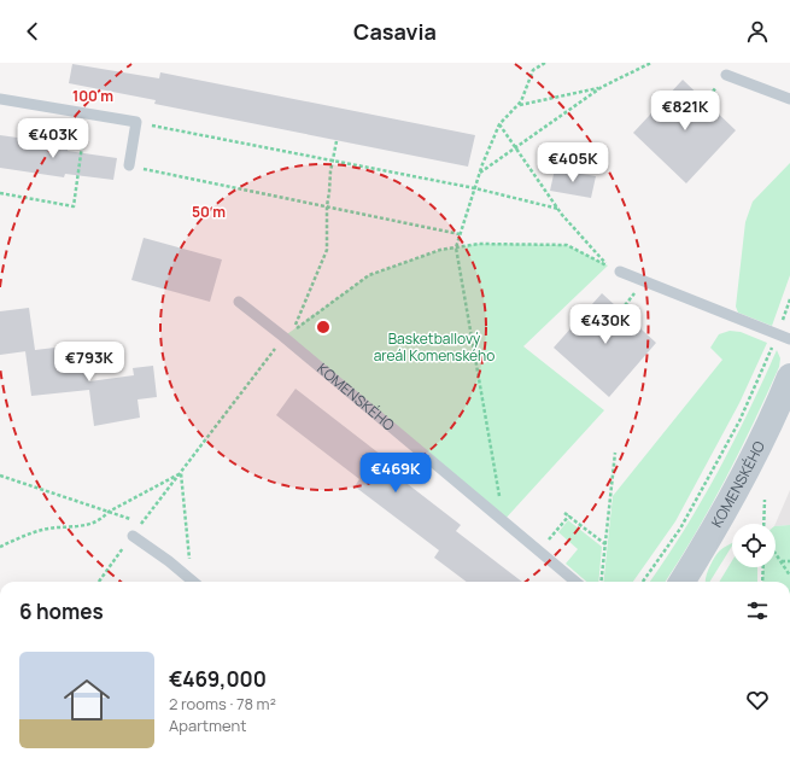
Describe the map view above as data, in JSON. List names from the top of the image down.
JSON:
{
  "streets": {
    "street": ["KOMENSKÉHO"]
  },
  "parks": ["Basketballový areál Komenského"],
  "page": {
    "header": "Casavia",
    "price": [
      "€821K",
      "€403K",
      "€405K",
      "€430K",
      "€793K",
      "€469K"
    ],
    "heading": "6 homes",
    "list": [
      {
        "name": "€469,000",
        "note": "2 rooms · 78 m² · Apartment"
      }
    ]
  },
  "rings": ["100 m", "50 m"]
}
